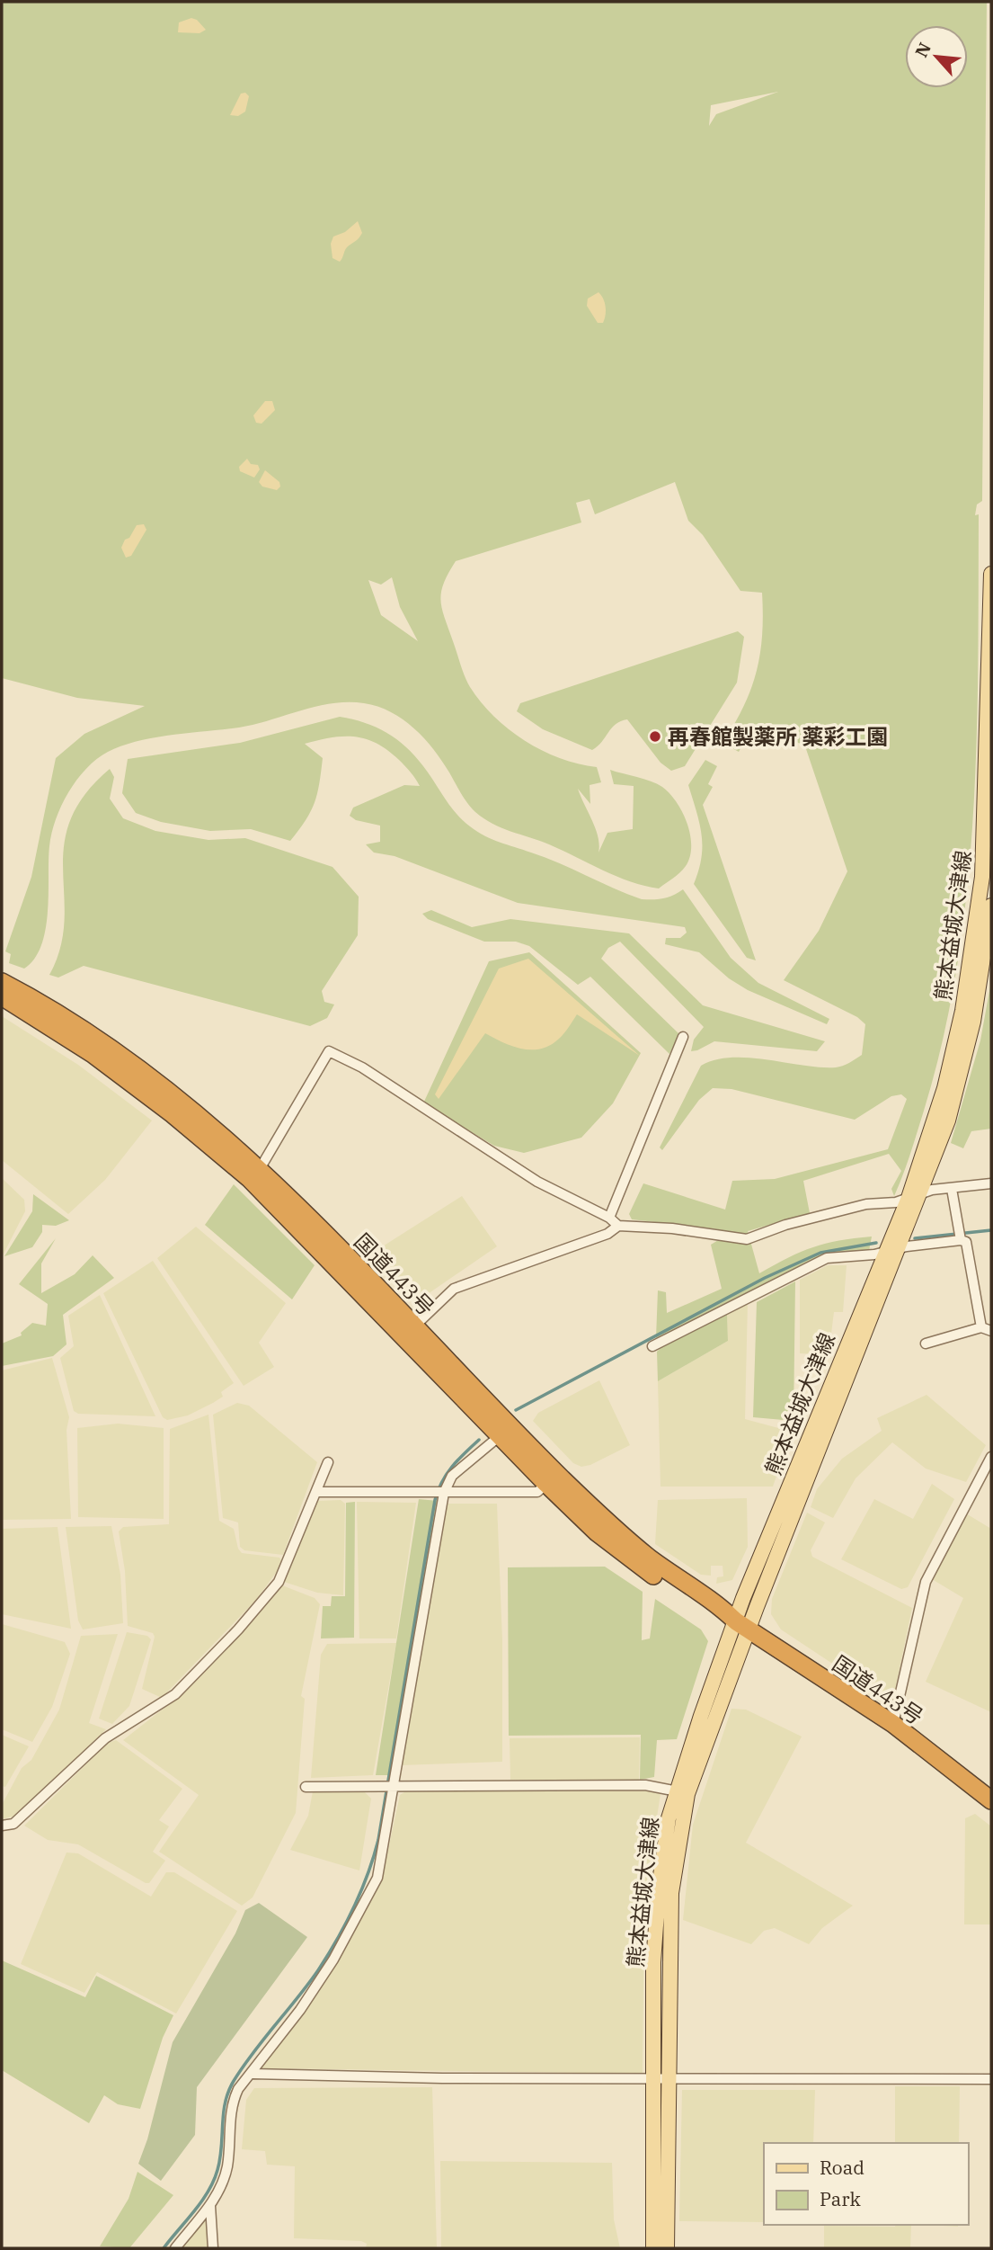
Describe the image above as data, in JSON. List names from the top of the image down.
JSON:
{
  "streets": {
    "highway": ["国道443号"],
    "main road": ["熊本益城大津線"]
  },
  "crossings": [
    ["熊本益城大津線", "国道443号"]
  ],
  "places": ["再春館製薬所 薬彩工園"],
  "legend": ["Road", "Park"],
  "north": "top left"
}
